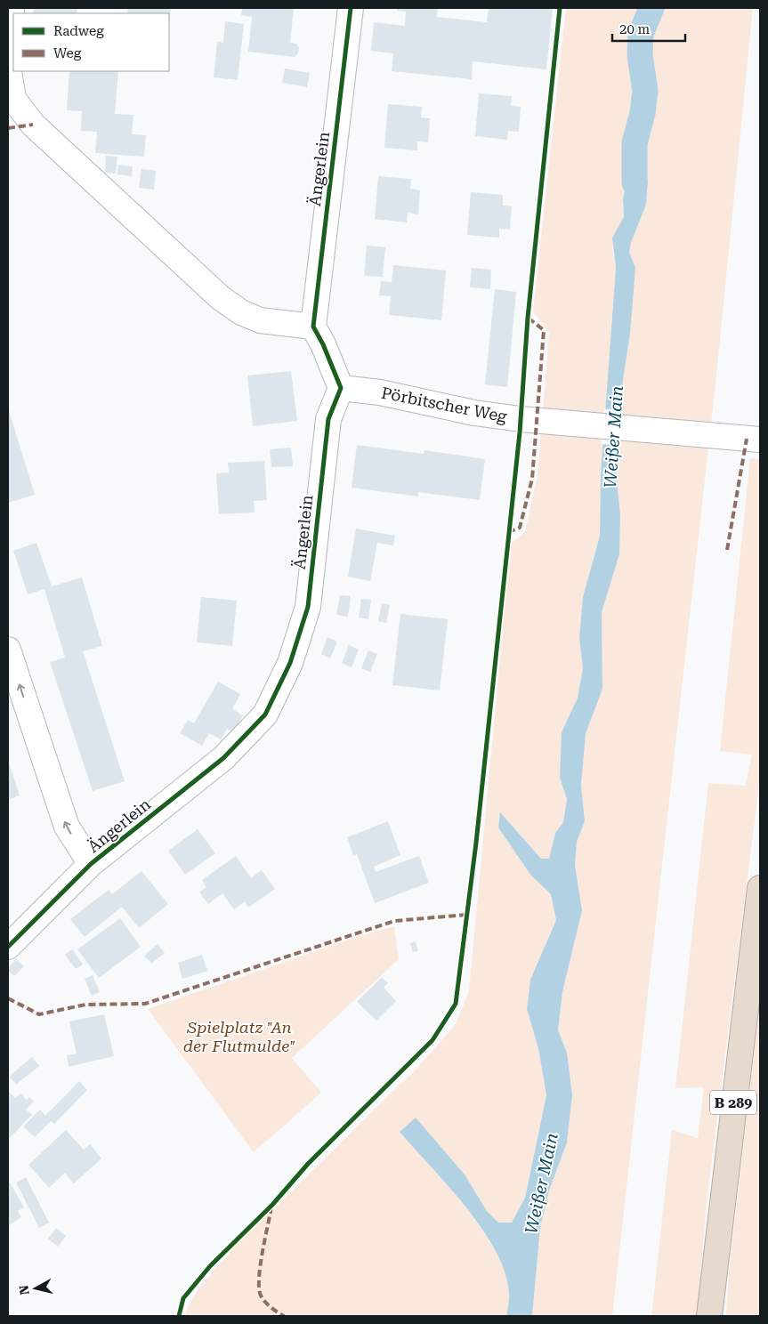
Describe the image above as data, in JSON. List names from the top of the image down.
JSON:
{
  "streets": {
    "highway": ["B 289"],
    "street": ["Ängerlein", "Pörbitscher Weg"]
  },
  "crossings": [
    ["Ängerlein", "Pörbitscher Weg"]
  ],
  "water": ["Weißer Main"],
  "parks": ["Spielplatz \"An der Flutmulde\""],
  "legend": ["Radweg", "Weg"],
  "scale_bar": "20 m",
  "north": "left"
}
